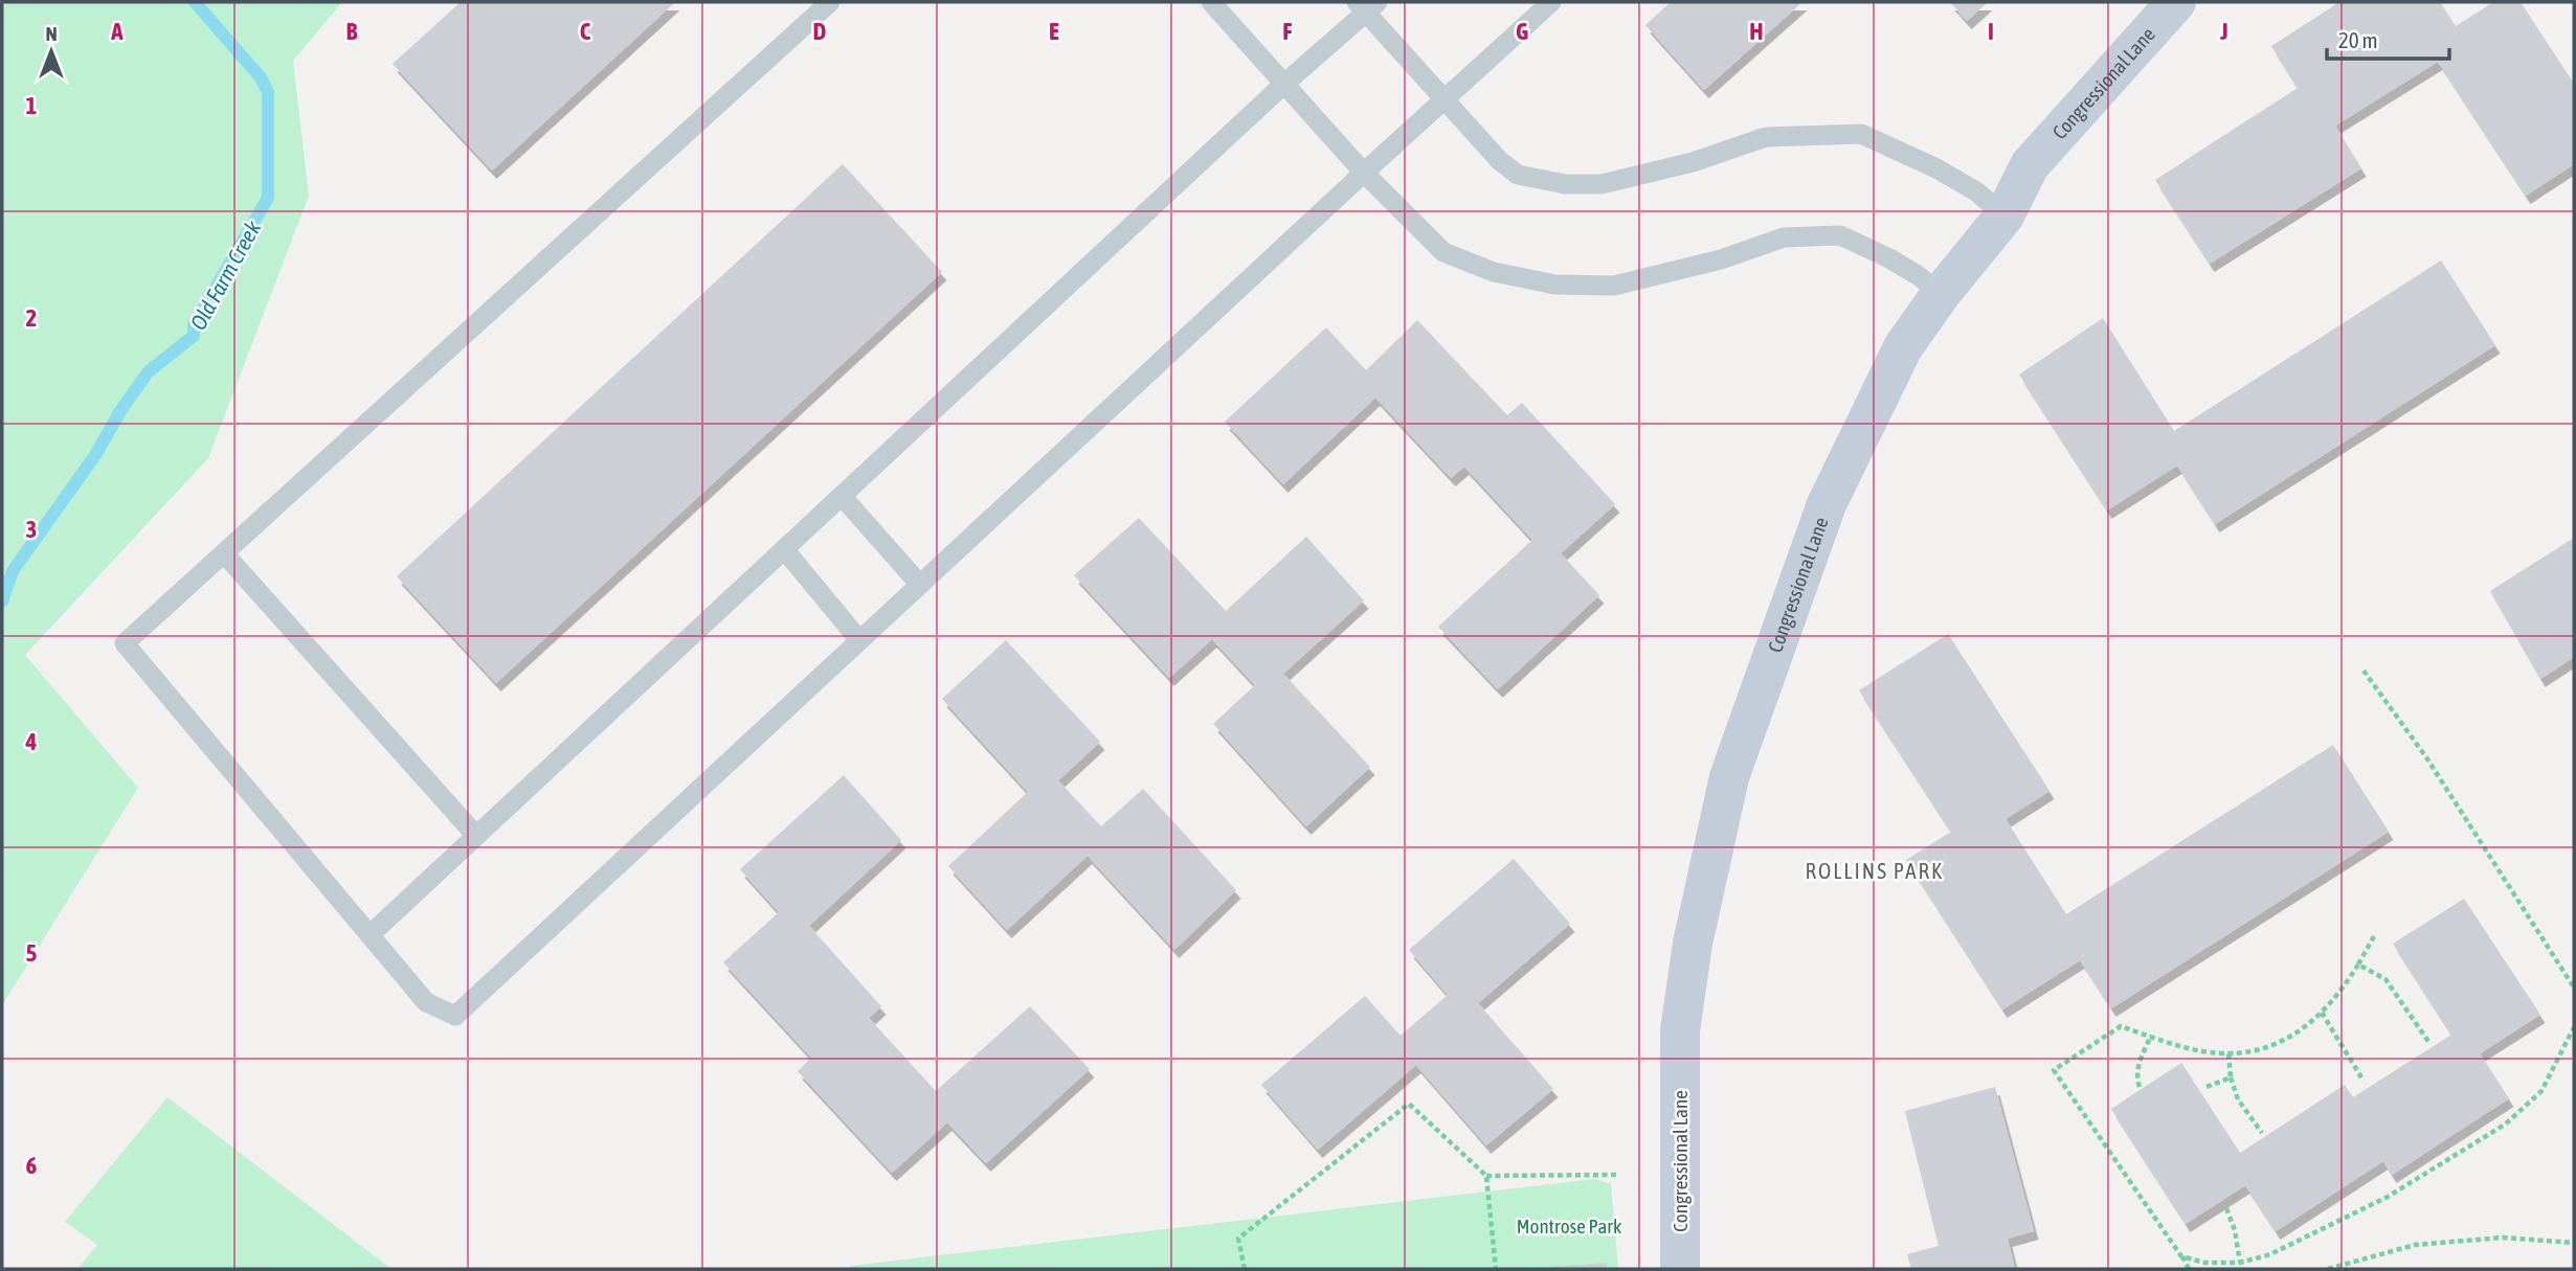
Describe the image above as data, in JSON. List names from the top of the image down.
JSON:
{
  "streets": {
    "street": ["Congressional Lane"]
  },
  "districts": ["ROLLINS PARK"],
  "water": ["Old Farm Creek"],
  "parks": ["Montrose Park"],
  "scale_bar": "20 m",
  "north": "top",
  "grid": {
    "columns": [
      "A",
      "B",
      "C",
      "D",
      "E",
      "F",
      "G",
      "H",
      "I",
      "J"
    ],
    "rows": [
      "1",
      "2",
      "3",
      "4",
      "5",
      "6"
    ]
  }
}
